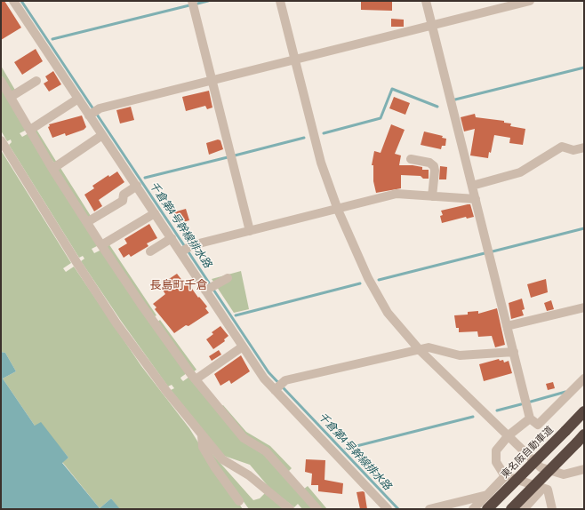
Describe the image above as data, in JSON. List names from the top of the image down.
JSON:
{
  "streets": {
    "highway": ["東名阪自動車道"]
  },
  "districts": ["長島町千倉"],
  "water": ["千倉第4号幹線排水路"]
}
